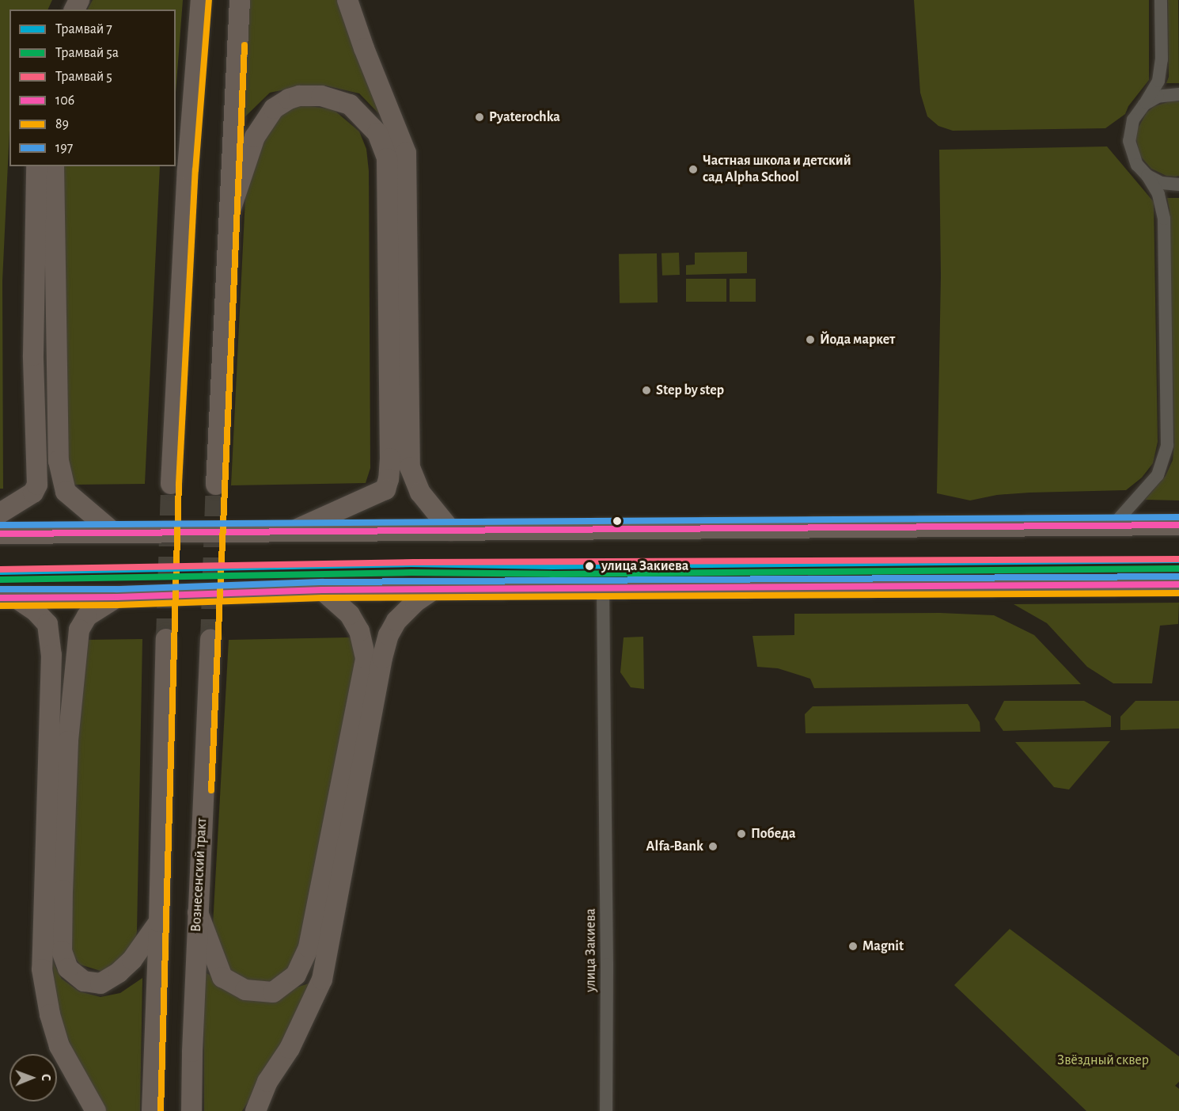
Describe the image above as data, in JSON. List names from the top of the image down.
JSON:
{
  "streets": {
    "main road": ["Вознесенский тракт"],
    "street": ["улица Закиева"]
  },
  "parks": ["Звёздный сквер"],
  "places": [
    "Pyaterochka",
    "Частная школа и детский сад Alpha School",
    "Йода маркет",
    "Step by step",
    "улица Закиева",
    "Победа",
    "Alfa-Bank",
    "Magnit"
  ],
  "lines": [
    "transit line 89",
    "transit line 197",
    "transit line 106",
    "tram line 5",
    "tram line 7",
    "tram line 5а"
  ],
  "legend": [
    "Трамвай 7",
    "Трамвай 5а",
    "Трамвай 5",
    "106",
    "89",
    "197"
  ],
  "north": "right"
}
